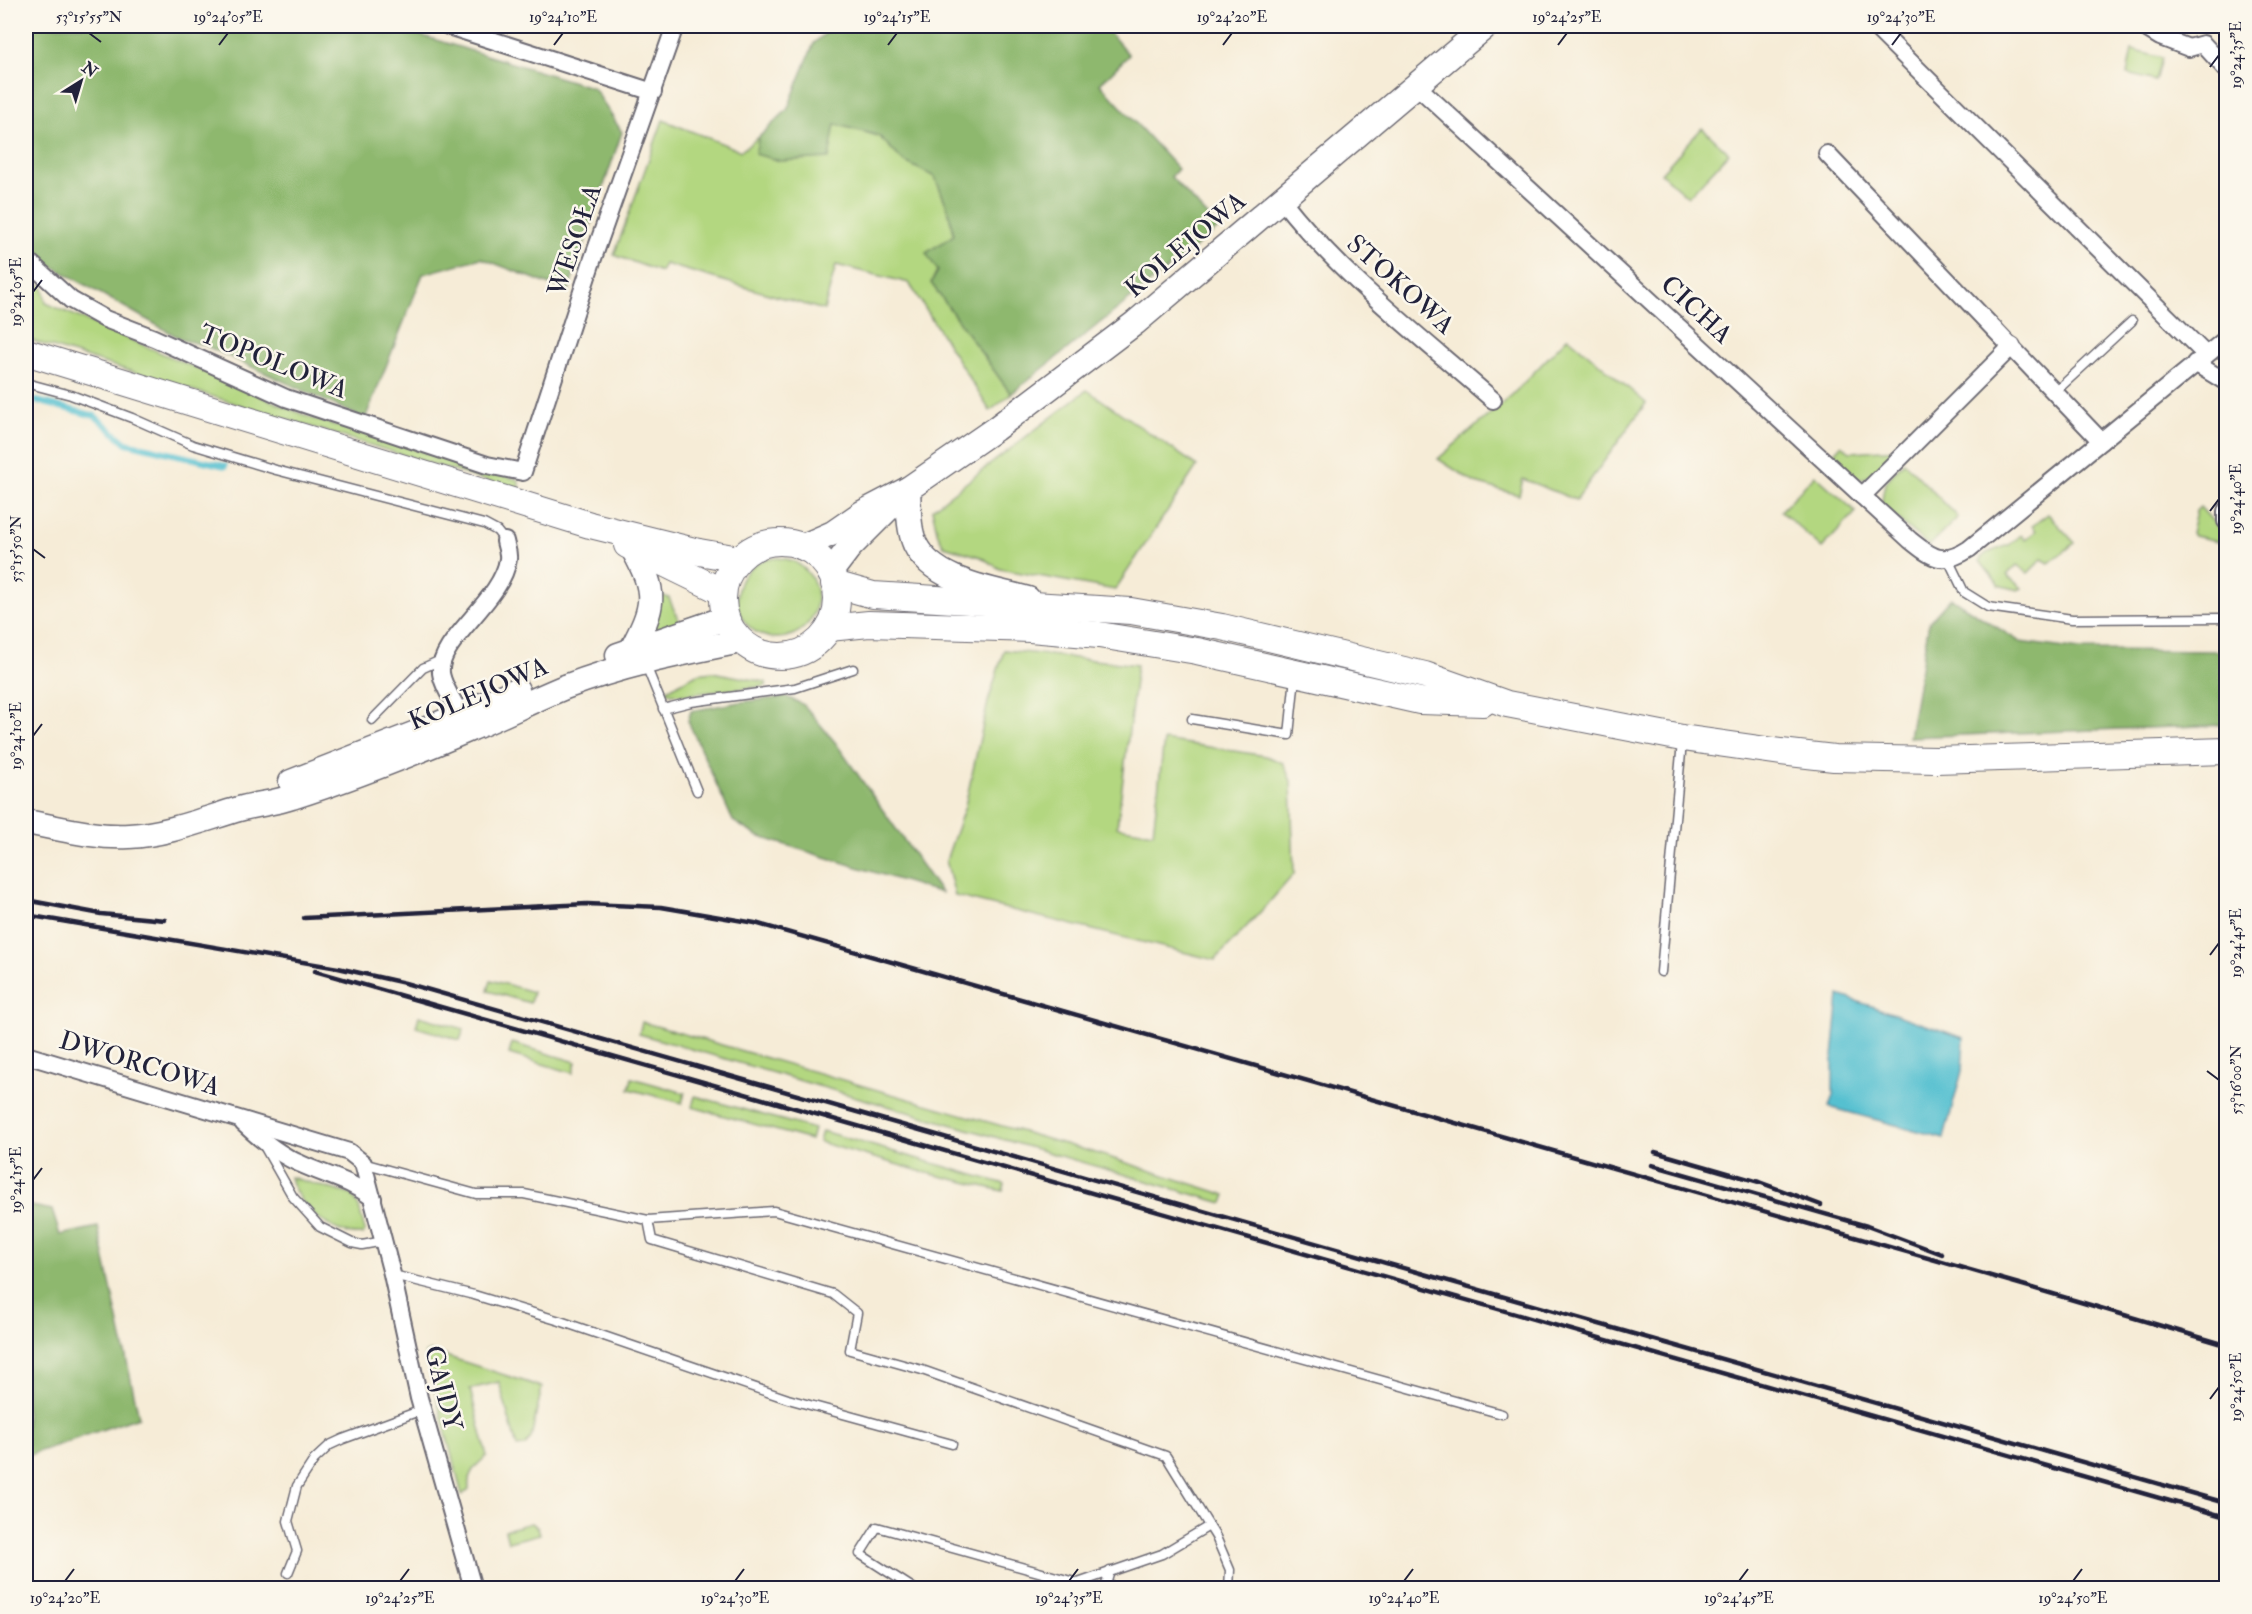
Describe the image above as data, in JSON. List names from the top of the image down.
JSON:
{
  "streets": {
    "street": [
      "WESOŁA",
      "KOLEJOWA",
      "STOKOWA",
      "CICHA",
      "TOPOLOWA",
      "DWORCOWA",
      "GAJDY"
    ]
  },
  "crossings": [
    ["WESOŁA", "TOPOLOWA"],
    ["KOLEJOWA", "STOKOWA"],
    ["KOLEJOWA", "CICHA"],
    ["DWORCOWA", "GAJDY"]
  ],
  "north": "top right",
  "coordinates": [
    "53°15'55\"N",
    "19°24'05\"E",
    "19°24'10\"E",
    "19°24'15\"E",
    "19°24'20\"E",
    "19°24'25\"E",
    "19°24'30\"E",
    "19°24'35\"E",
    "19°24'40\"E",
    "53°15'50\"N",
    "19°24'45\"E",
    "53°16'00\"N",
    "19°24'50\"E"
  ]
}
